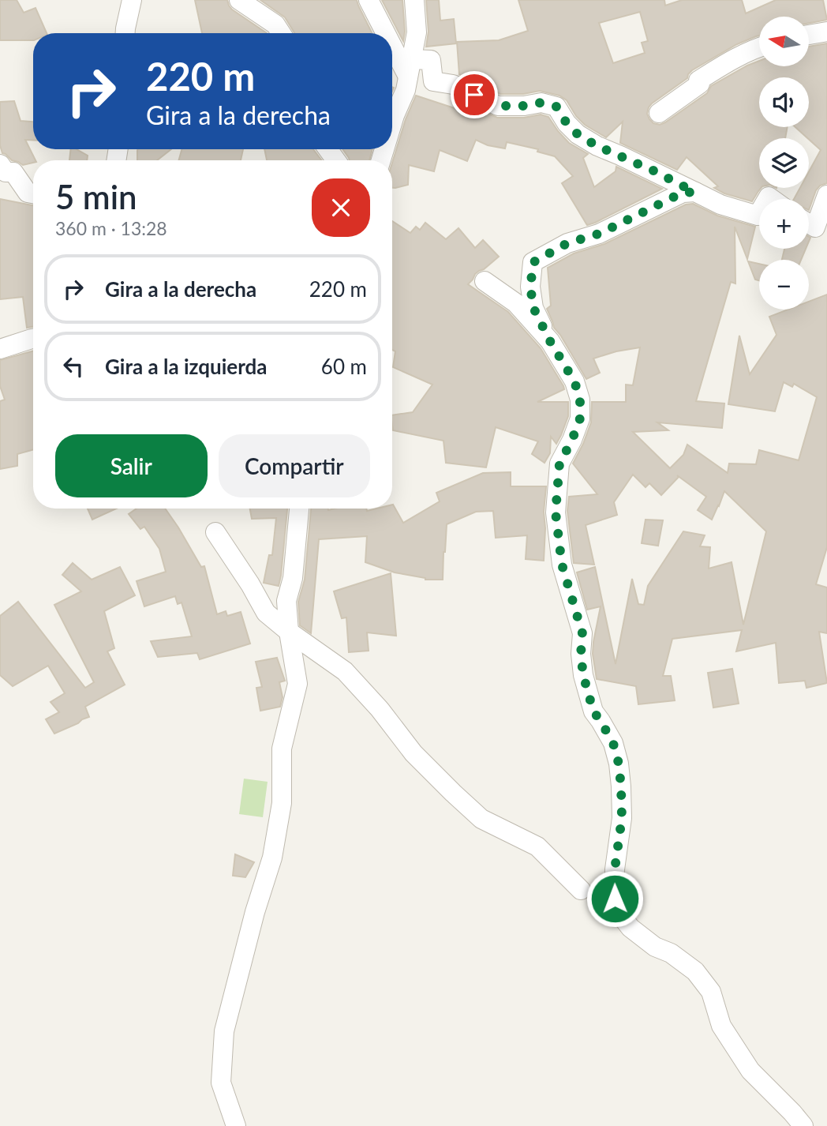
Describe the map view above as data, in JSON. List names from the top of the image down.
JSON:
{
  "north": "left",
  "page": {
    "map_buttons": ["+", "−"],
    "turn": ["220 m", "Gira a la derecha"],
    "heading": ["5 min", "360 m · 13:28"],
    "list": [
      {
        "name": "Gira a la derecha",
        "value": "220 m"
      },
      {
        "name": "Gira a la izquierda",
        "value": "60 m"
      }
    ],
    "buttons": ["Salir", "Compartir"]
  }
}
